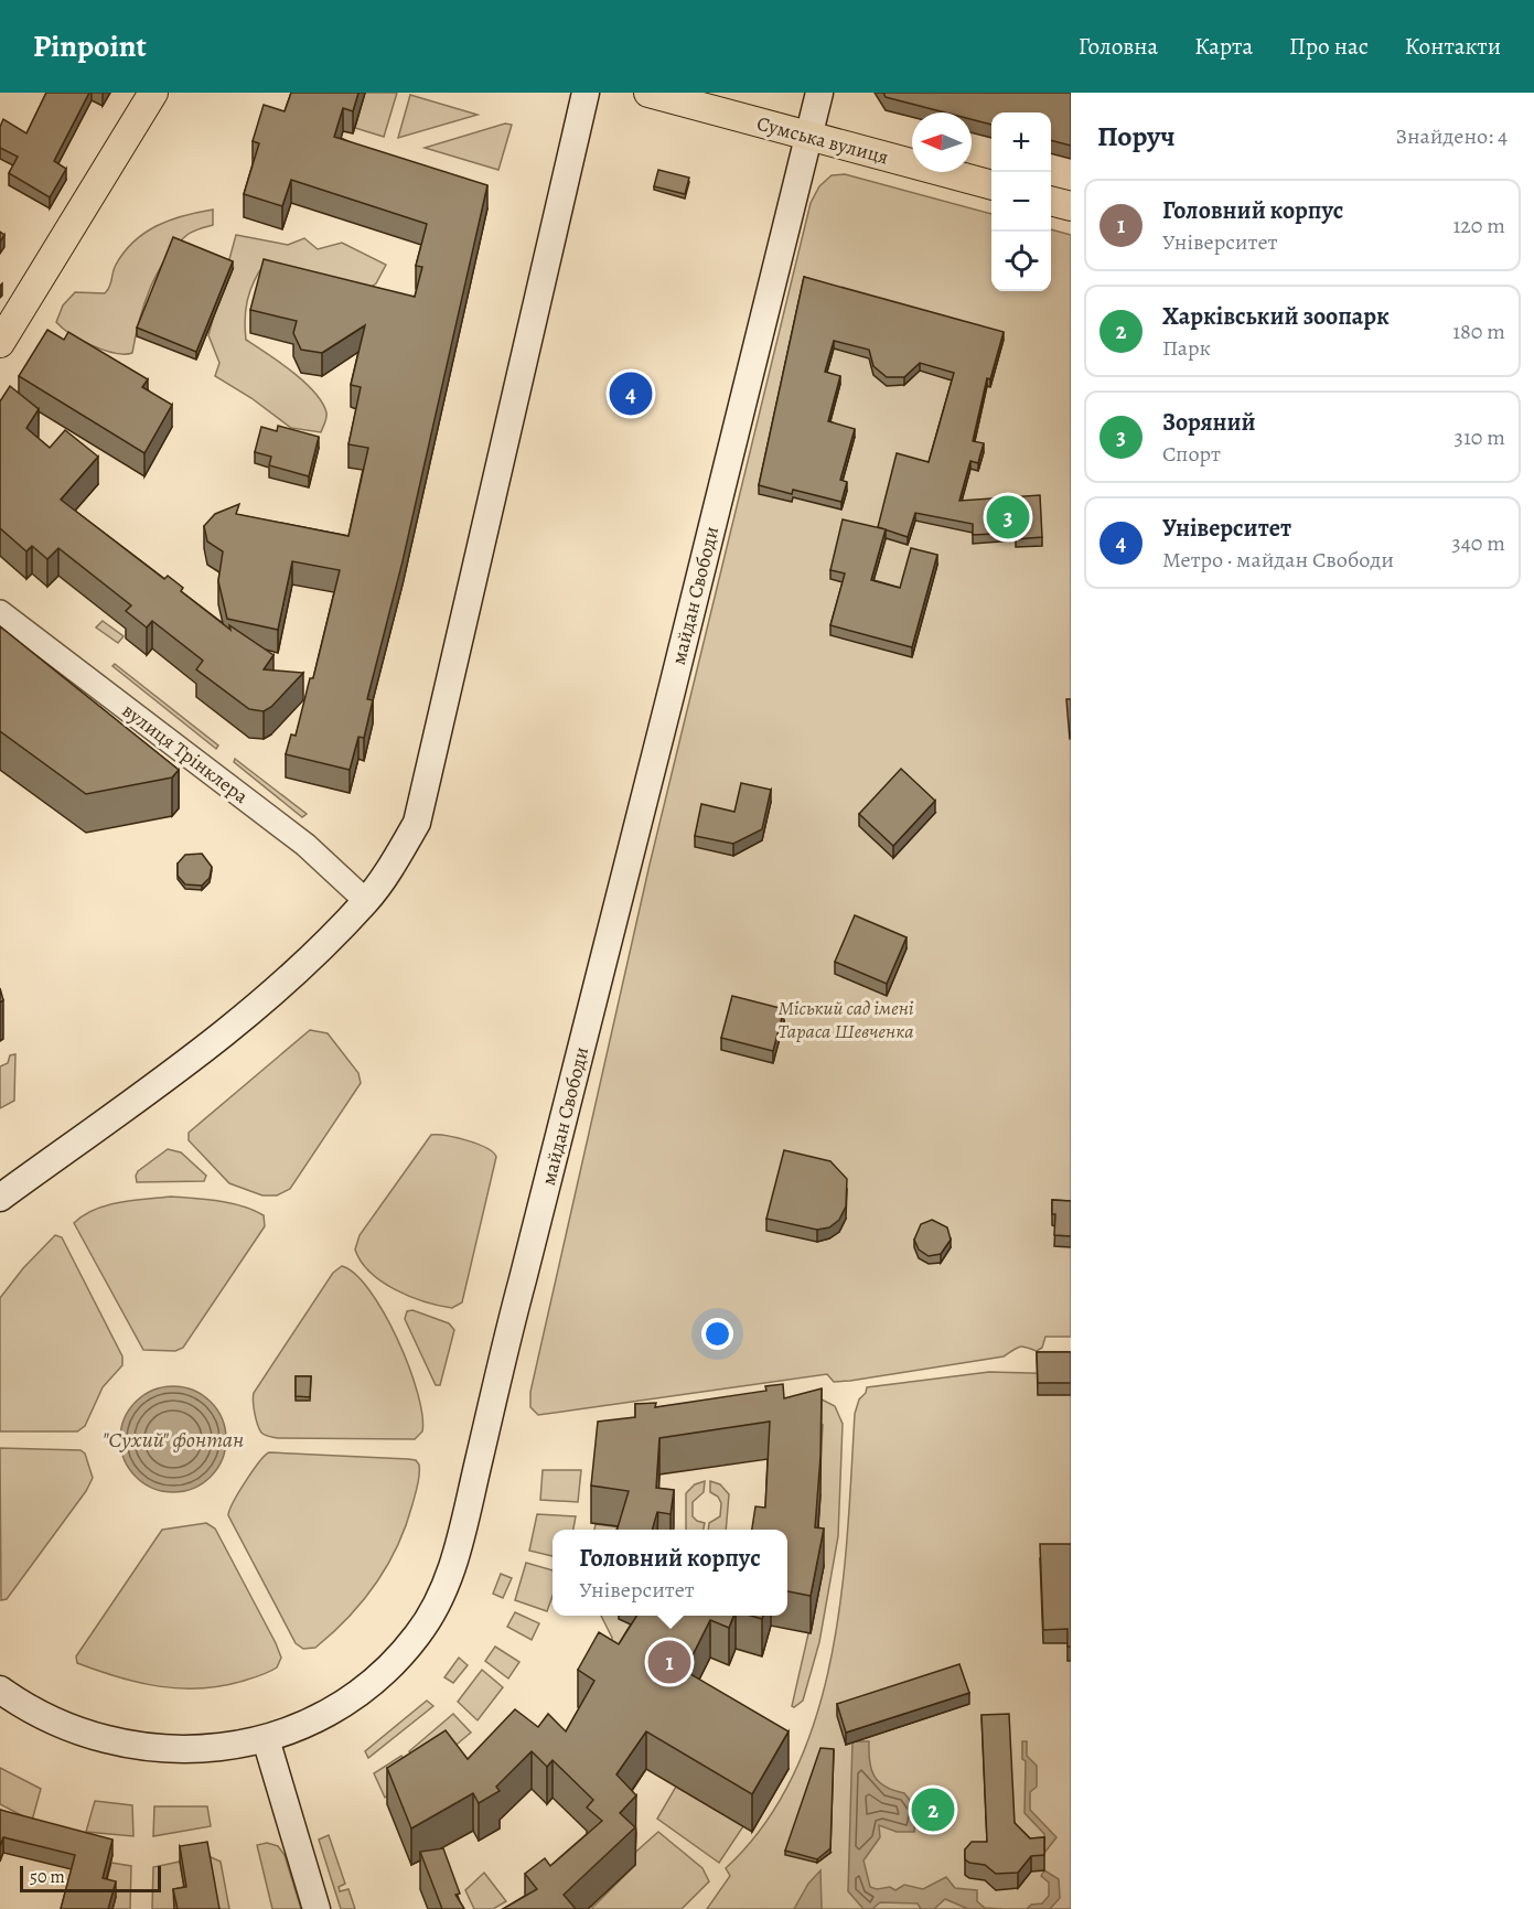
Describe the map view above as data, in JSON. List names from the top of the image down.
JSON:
{
  "streets": {
    "main road": ["Сумська вулиця", "майдан Свободи"],
    "street": ["вулиця Трінклера"]
  },
  "crossings": [
    ["Сумська вулиця", "майдан Свободи"]
  ],
  "water": ["\"Сухий\" фонтан"],
  "parks": ["Міський сад імені Тараса Шевченка"],
  "scale_bar": "50 m",
  "north": "left",
  "page": {
    "header": "Pinpoint",
    "nav": [
      "Головна",
      "Карта",
      "Про нас",
      "Контакти"
    ],
    "heading": ["Поруч", "Знайдено: 4"],
    "map_buttons": ["+", "−"],
    "list": [
      {
        "mark": "1",
        "name": "Головний корпус",
        "note": "Університет",
        "value": "120 m"
      },
      {
        "mark": "2",
        "name": "Харківський зоопарк",
        "note": "Парк",
        "value": "180 m"
      },
      {
        "mark": "3",
        "name": "Зоряний",
        "note": "Спорт",
        "value": "310 m"
      },
      {
        "mark": "4",
        "name": "Університет",
        "note": "Метро · майдан Свободи",
        "value": "340 m"
      }
    ],
    "pins": [
      "4",
      "3",
      "1",
      "2"
    ],
    "popup": ["Головний корпус", "Університет"],
    "scale": "50 m"
  }
}
